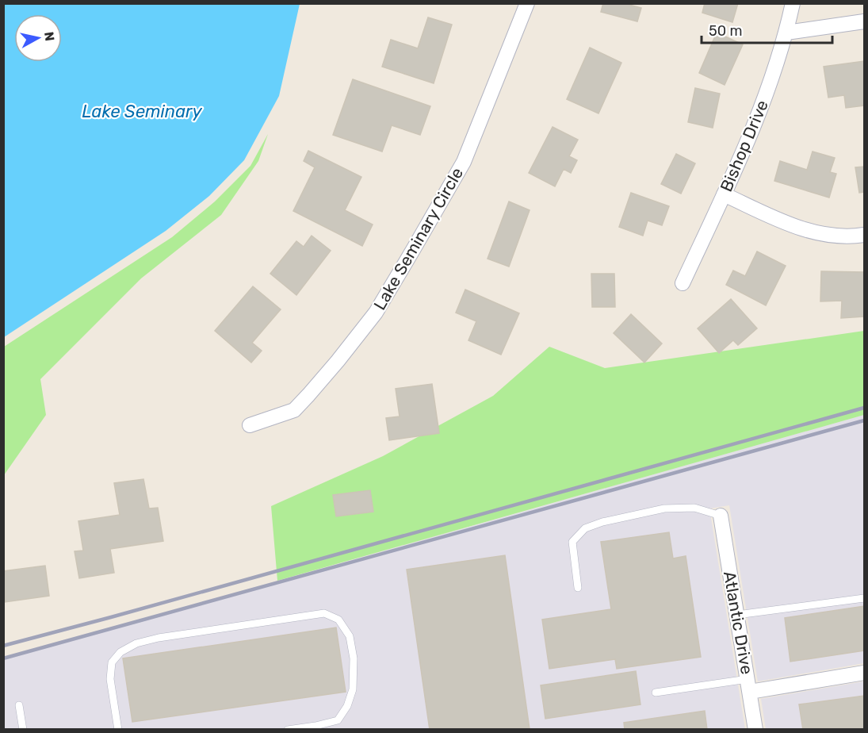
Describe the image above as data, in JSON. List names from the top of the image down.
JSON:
{
  "streets": {
    "street": ["Bishop Drive", "Lake Seminary Circle", "Atlantic Drive"]
  },
  "water": ["Lake Seminary"],
  "scale_bar": "50 m",
  "north": "right"
}
